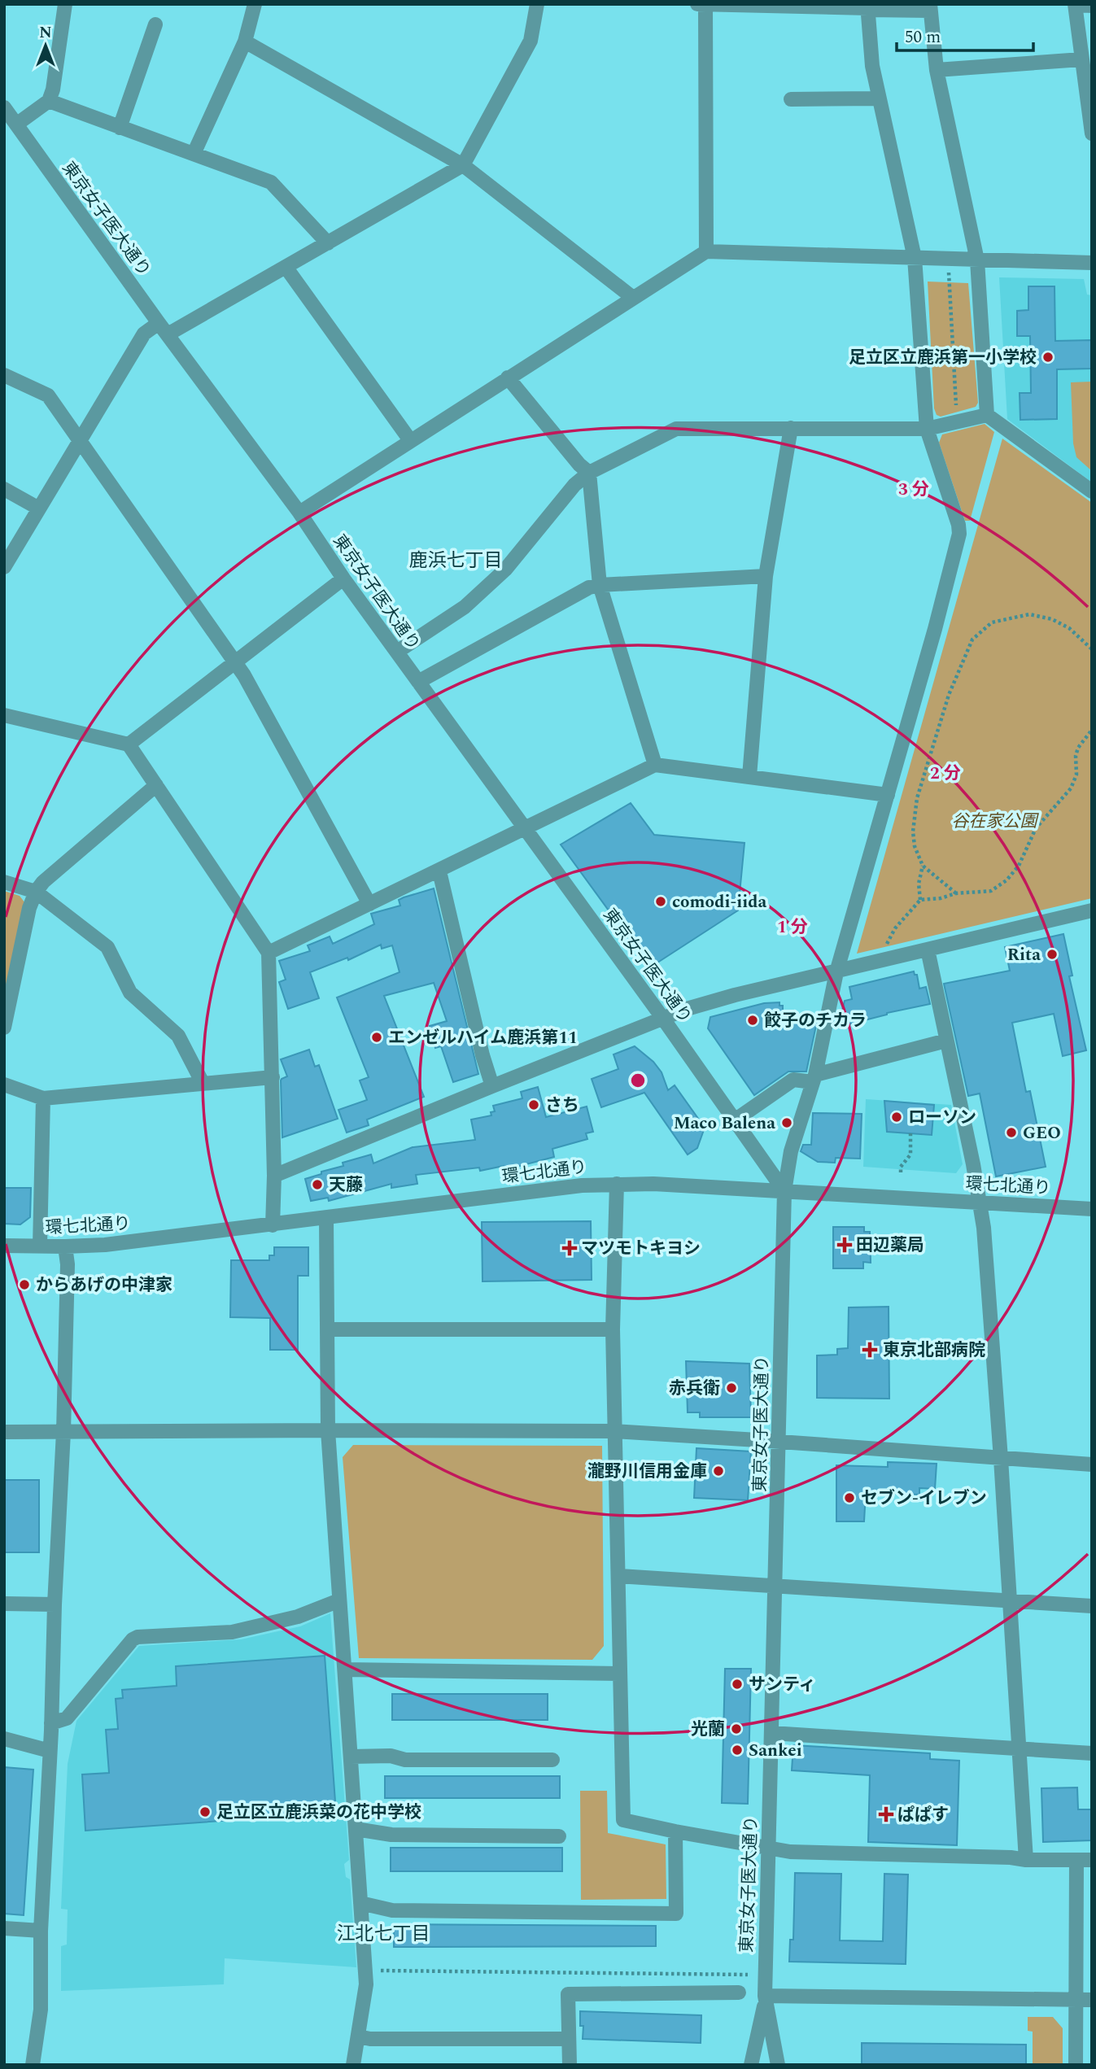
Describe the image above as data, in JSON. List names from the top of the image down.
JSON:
{
  "streets": {
    "street": ["東京女子医大通り", "環七北通り"]
  },
  "crossings": [
    ["東京女子医大通り", "環七北通り"]
  ],
  "districts": ["鹿浜七丁目", "江北七丁目"],
  "parks": ["谷在家公園"],
  "places": {
    "other": [
      "足立区立鹿浜第一小学校",
      "comodi-iida",
      "Rita",
      "餃子のチカラ",
      "エンゼルハイム鹿浜第11",
      "さち",
      "ローソン",
      "Maco Balena",
      "GEO",
      "天藤",
      "からあげの中津家",
      "赤兵衛",
      "瀧野川信用金庫",
      "セブン-イレブン",
      "サンティ",
      "光蘭",
      "Sankei",
      "足立区立鹿浜菜の花中学校"
    ],
    "health": [
      "田辺薬局",
      "マツモトキヨシ",
      "東京北部病院",
      "ぱぱす"
    ]
  },
  "scale_bar": "50 m",
  "north": "top",
  "rings": ["3 分", "2 分", "1 分"]
}
